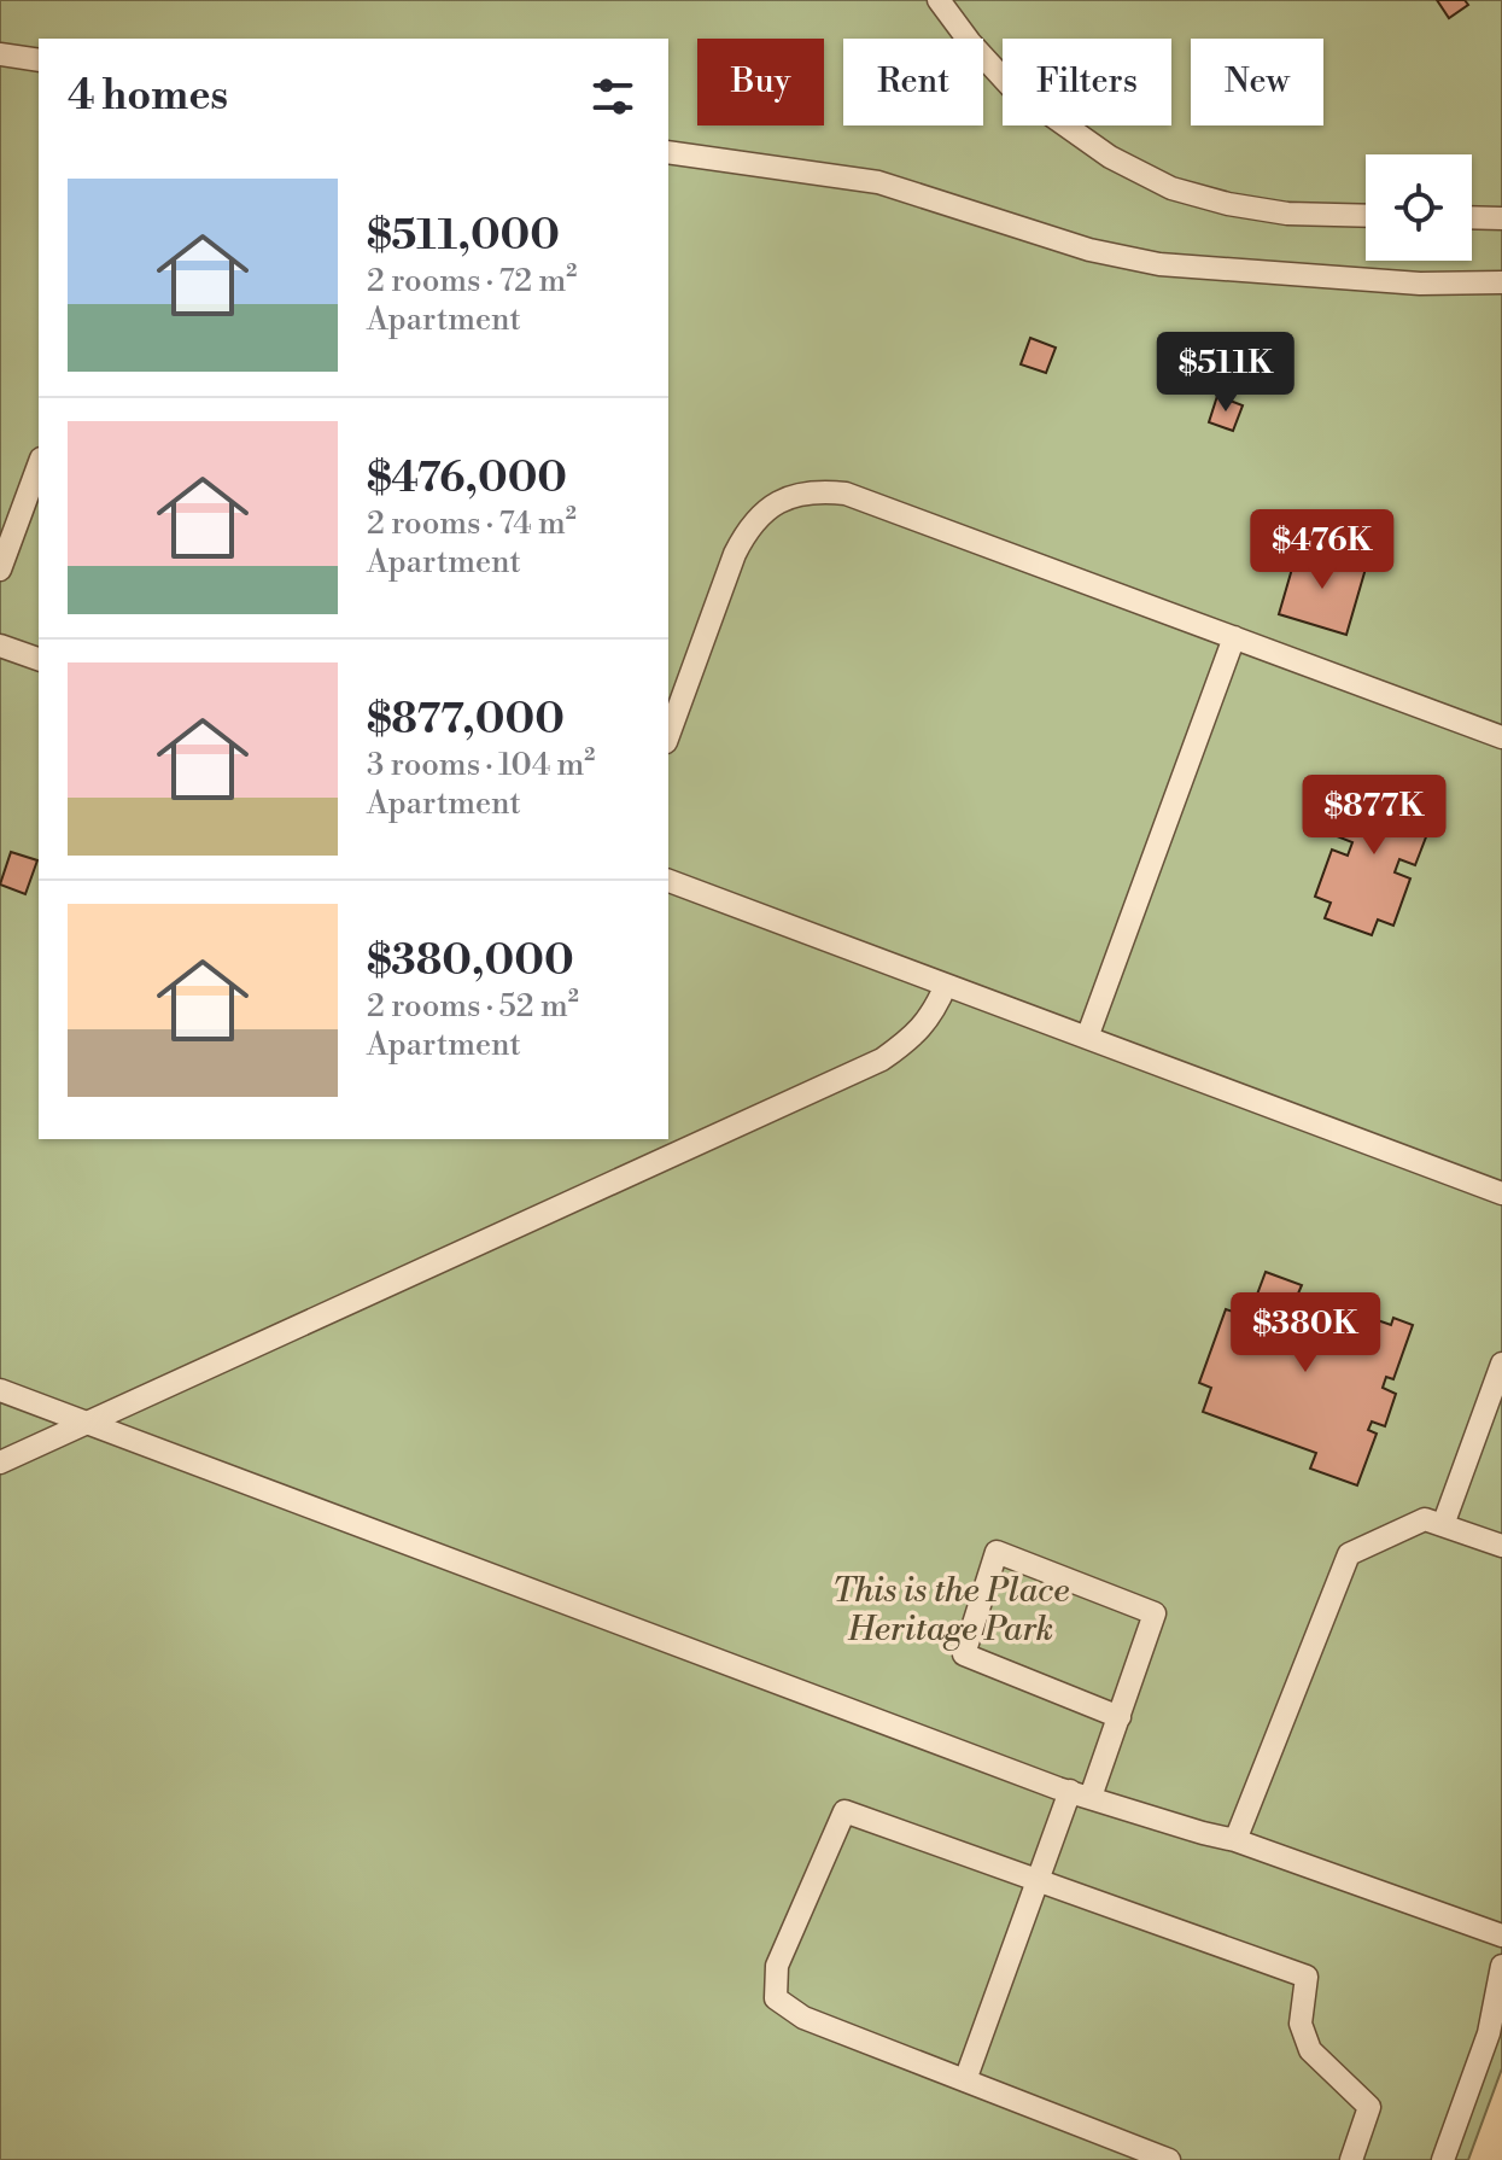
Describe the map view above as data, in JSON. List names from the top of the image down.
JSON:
{
  "parks": ["This is the Place Heritage Park"],
  "page": {
    "chip": [
      "Buy",
      "Rent",
      "Filters",
      "New"
    ],
    "heading": "4 homes",
    "list": [
      {
        "name": "$511,000",
        "note": "2 rooms · 72 m² · Apartment"
      },
      {
        "name": "$476,000",
        "note": "2 rooms · 74 m² · Apartment"
      },
      {
        "name": "$877,000",
        "note": "3 rooms · 104 m² · Apartment"
      },
      {
        "name": "$380,000",
        "note": "2 rooms · 52 m² · Apartment"
      }
    ],
    "price": [
      "$511K",
      "$476K",
      "$877K",
      "$380K"
    ]
  }
}
